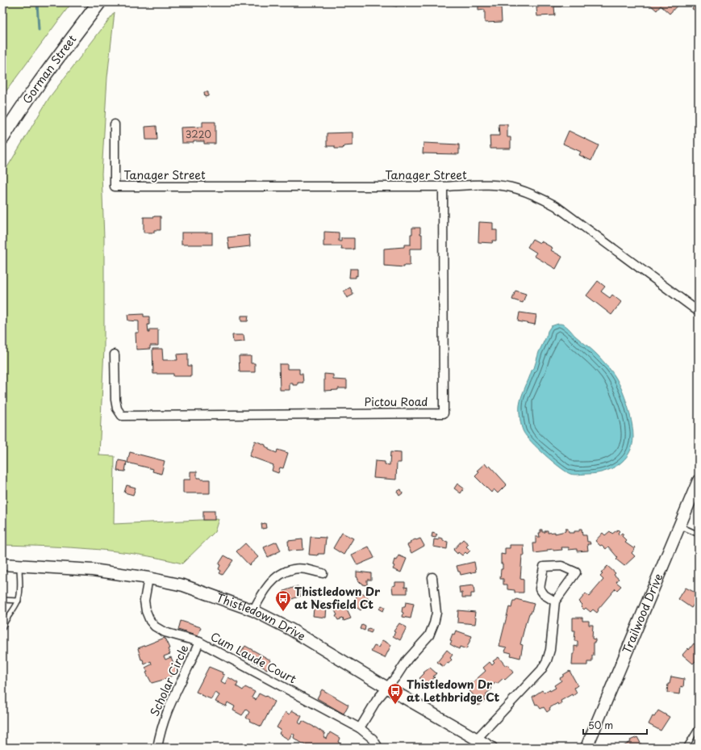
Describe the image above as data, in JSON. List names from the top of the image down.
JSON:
{
  "streets": {
    "main road": ["Gorman Street", "Trailwood Drive", "Thistledown Drive"],
    "street": [
      "Tanager Street",
      "Pictou Road",
      "Cum Laude Court",
      "Scholar Circle"
    ]
  },
  "crossings": [
    ["Tanager Street", "Pictou Road"],
    ["Thistledown Drive", "Cum Laude Court"],
    ["Cum Laude Court", "Scholar Circle"]
  ],
  "places": {
    "bus stop": ["Thistledown Dr at Nesfield Ct", "Thistledown Dr at Lethbridge Ct"]
  },
  "house_numbers": ["3220"],
  "scale_bar": "50 m"
}
